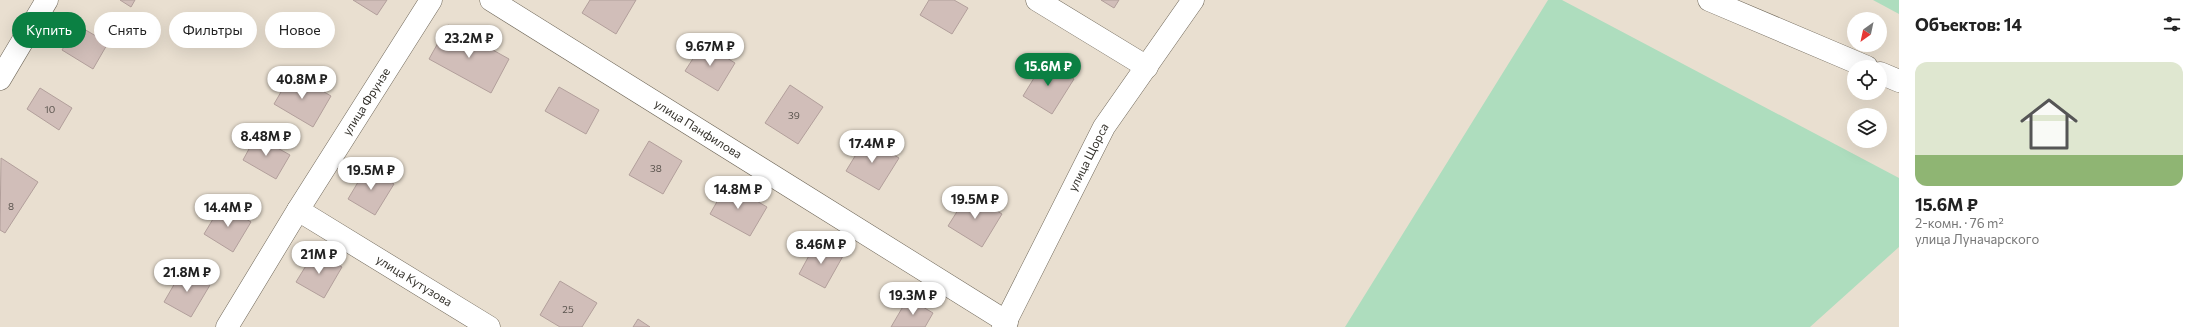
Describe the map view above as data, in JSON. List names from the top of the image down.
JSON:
{
  "streets": {
    "street": [
      "улица Фрунзе",
      "улица Панфилова",
      "улица Щорса",
      "улица Кутузова"
    ]
  },
  "crossings": [
    ["улица Фрунзе", "улица Кутузова"],
    ["улица Панфилова", "улица Щорса"]
  ],
  "house_numbers": [
    "10",
    "39",
    "38",
    "8",
    "25"
  ],
  "north": "bottom left",
  "page": {
    "heading": "Объектов: 14",
    "chip": [
      "Купить",
      "Снять",
      "Фильтры",
      "Новое"
    ],
    "price": [
      "23.2M ₽",
      "9.67M ₽",
      "15.6M ₽",
      "40.8M ₽",
      "8.48M ₽",
      "17.4M ₽",
      "19.5M ₽",
      "14.8M ₽",
      "19.5M ₽",
      "14.4M ₽",
      "8.46M ₽",
      "21M ₽",
      "21.8M ₽",
      "19.3M ₽"
    ],
    "list": [
      {
        "name": "15.6M ₽",
        "note": "2-комн. · 76 m² · улица Луначарского"
      }
    ]
  }
}
